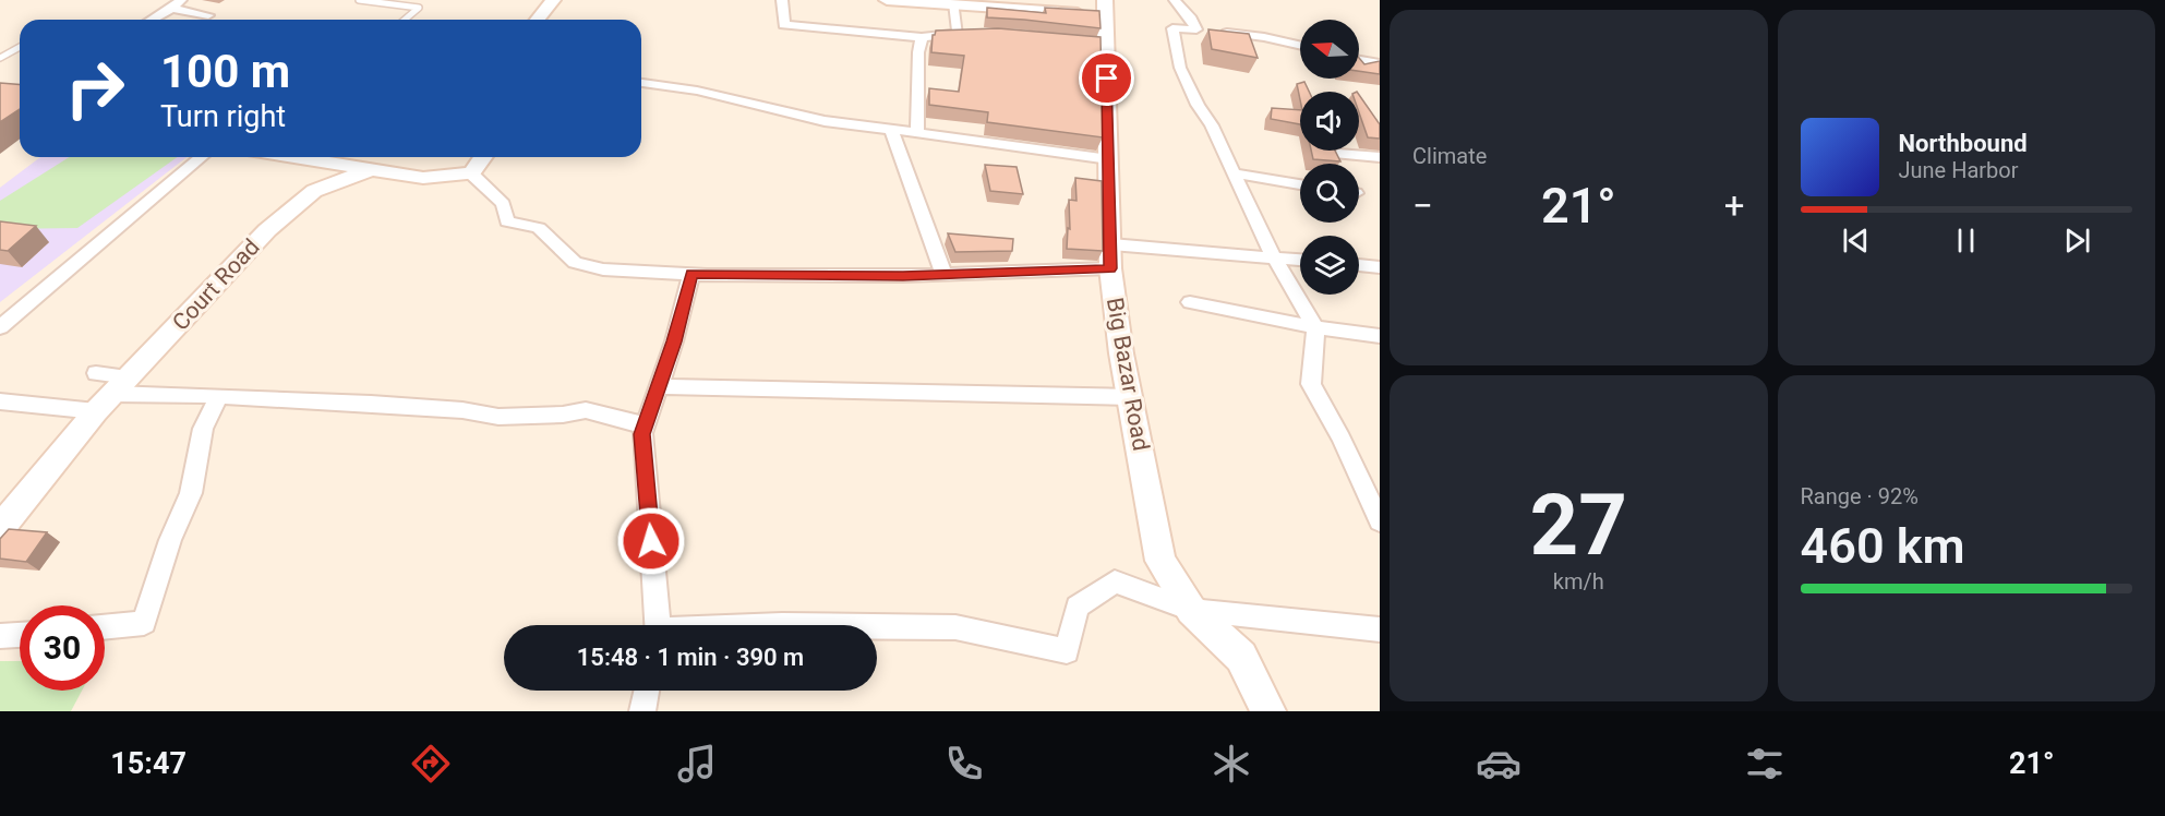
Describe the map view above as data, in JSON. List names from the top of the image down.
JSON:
{
  "streets": {
    "street": ["Court Road", "Big Bazar Road"]
  },
  "north": "left",
  "page": {
    "tile": [
      "Climate",
      ["27", "km/h"],
      ["Range · 92%", "460 km"]
    ],
    "turn": ["100 m", "Turn right"],
    "song": ["Northbound", "June Harbor"],
    "heat": ["−", "21°", "+"],
    "limit": "30",
    "trip": "15:48 · 1 min · 390 m",
    "tabs": ["15:47", "21°"]
  }
}
